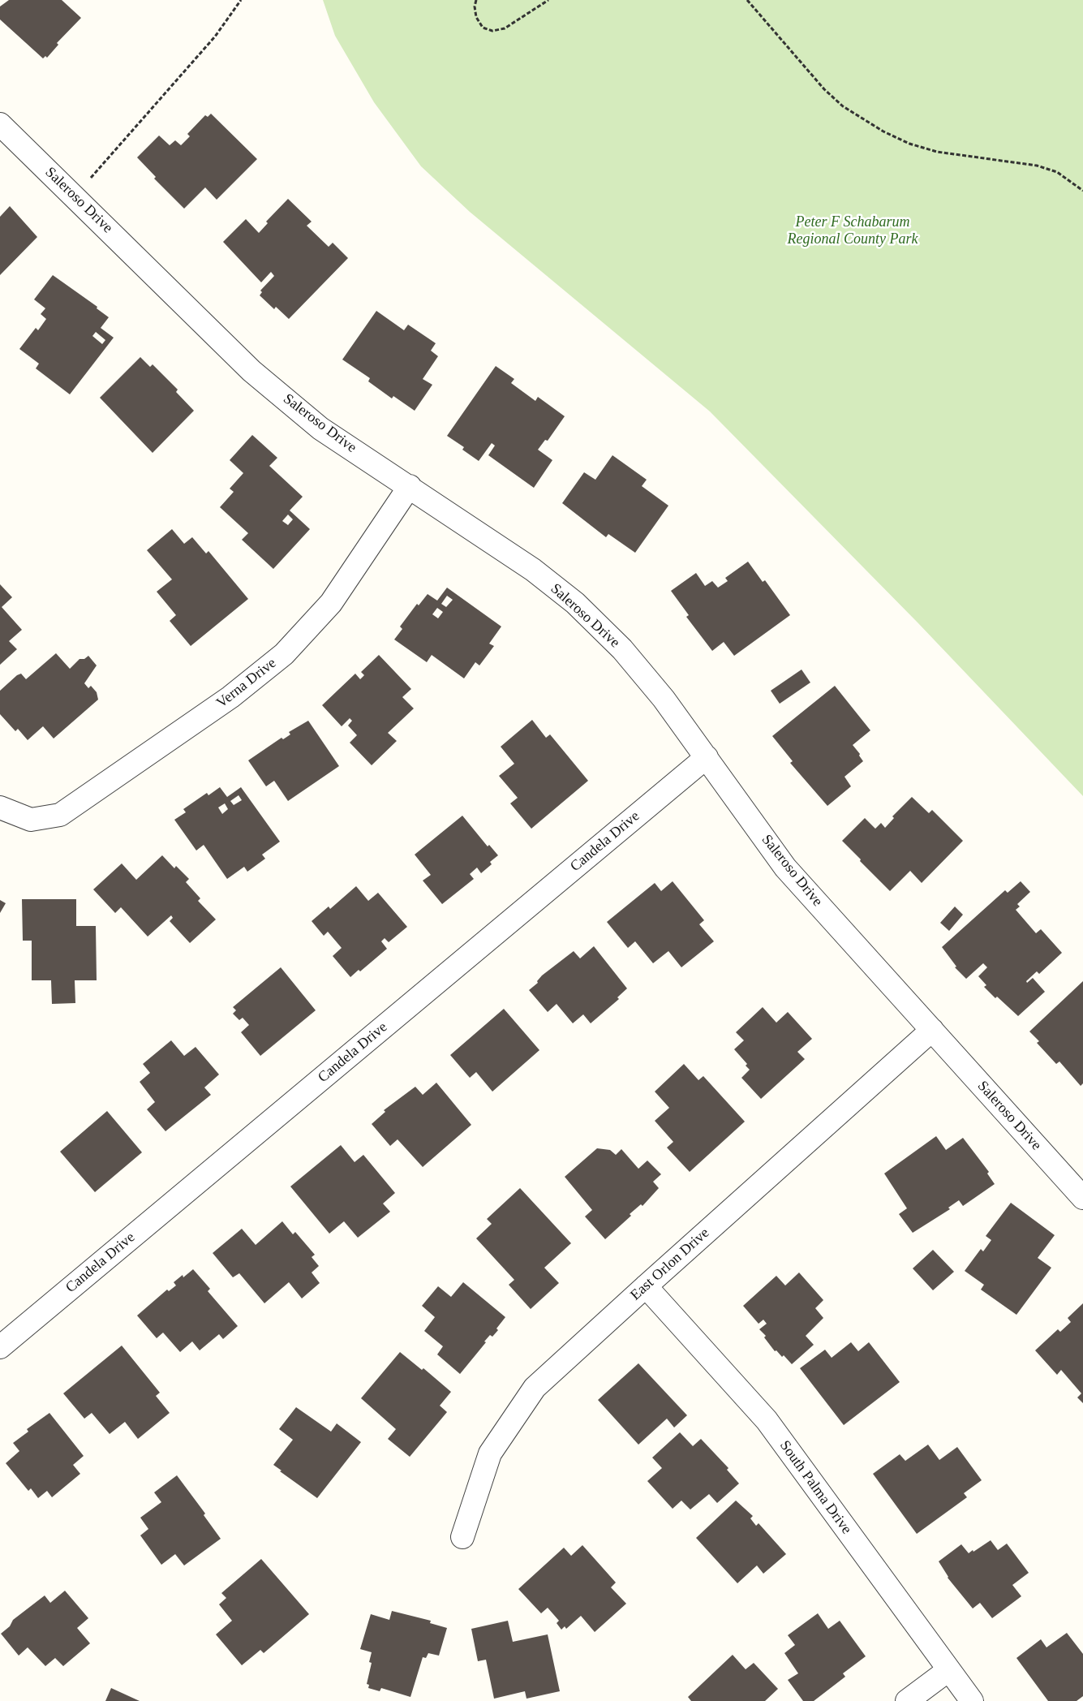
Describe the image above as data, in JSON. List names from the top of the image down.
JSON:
{
  "streets": {
    "street": [
      "Saleroso Drive",
      "Verna Drive",
      "Candela Drive",
      "East Orlon Drive",
      "South Palma Drive"
    ]
  },
  "crossings": [
    ["Saleroso Drive", "Verna Drive"],
    ["Saleroso Drive", "Candela Drive"],
    ["Saleroso Drive", "East Orlon Drive"],
    ["East Orlon Drive", "South Palma Drive"]
  ],
  "parks": ["Peter F Schabarum Regional County Park"]
}
